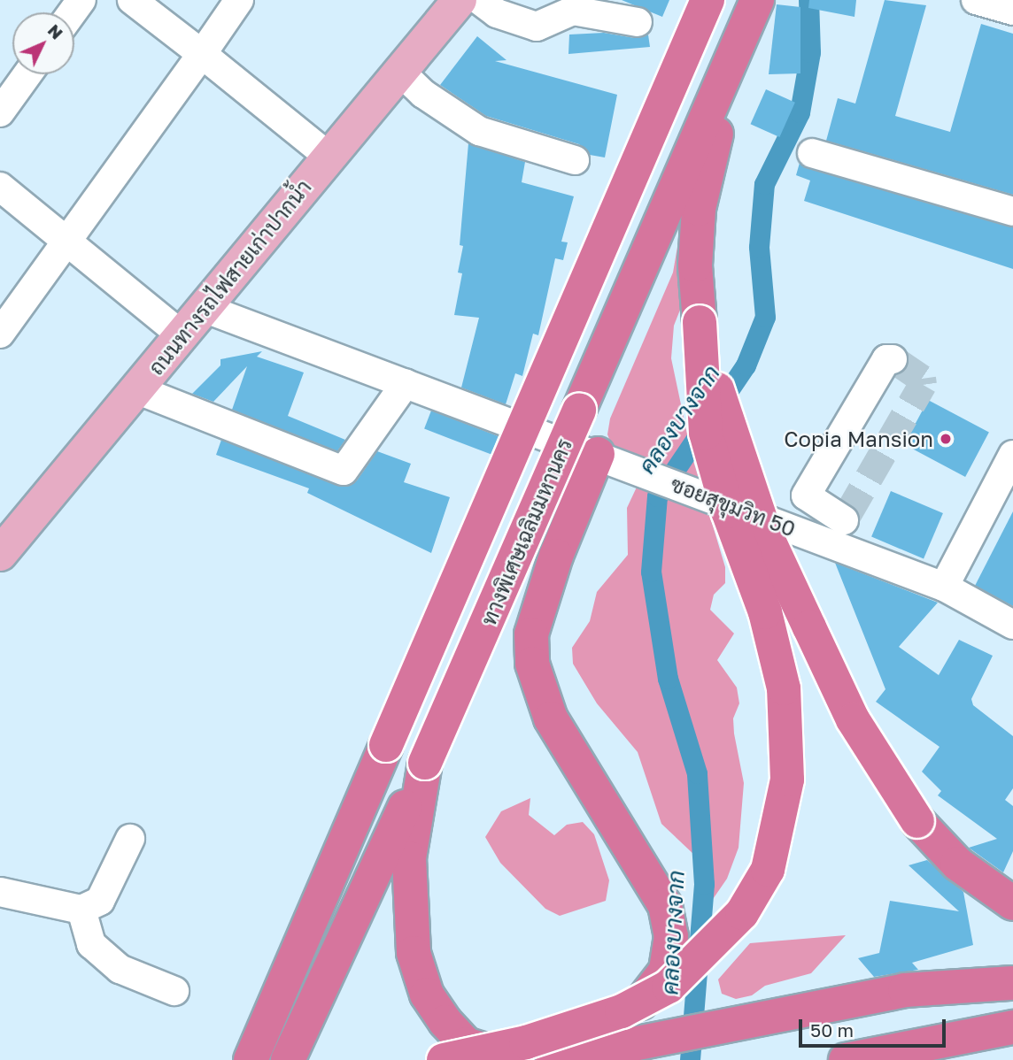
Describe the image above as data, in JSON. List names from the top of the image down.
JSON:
{
  "streets": {
    "highway": ["ทางพิเศษเฉลิมมหานคร"],
    "main road": ["ถนนทางรถไฟสายเก่าปากน้ำ"],
    "street": ["ซอยสุขุมวิท 50"]
  },
  "crossings": [
    ["ถนนทางรถไฟสายเก่าปากน้ำ", "ซอยสุขุมวิท 50"]
  ],
  "water": ["คลองบางจาก"],
  "places": ["Copia Mansion"],
  "scale_bar": "50 m",
  "north": "top right"
}
